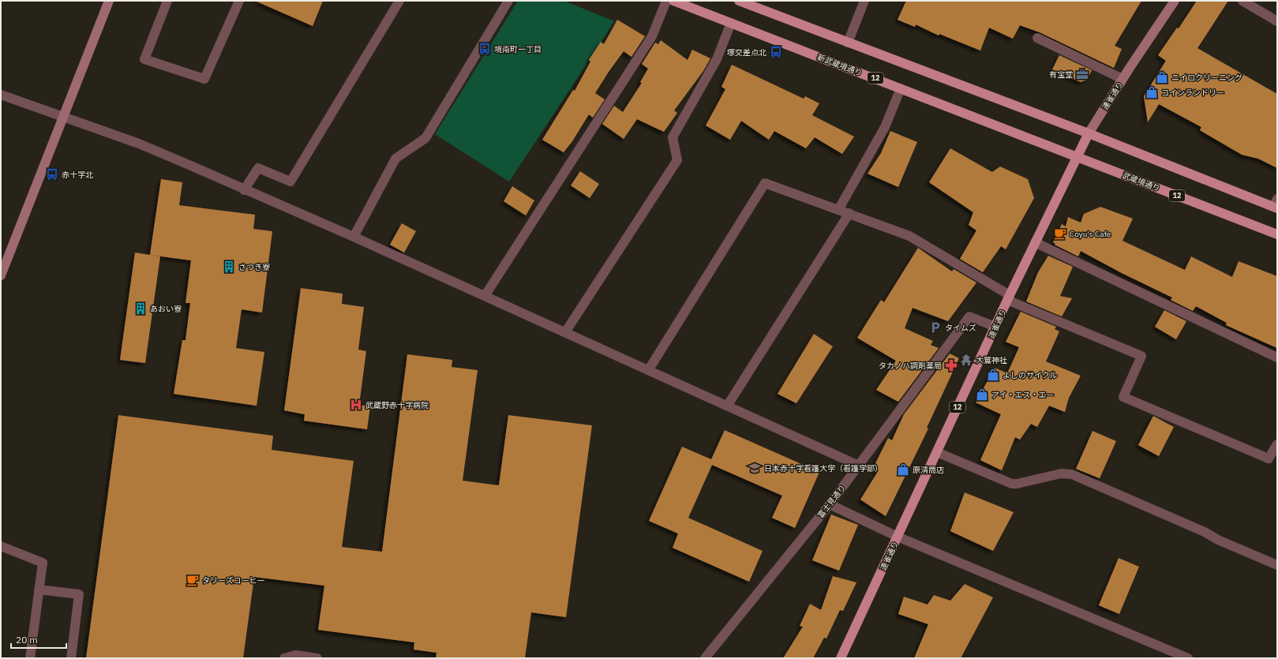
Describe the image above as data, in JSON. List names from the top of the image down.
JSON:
{
  "streets": {
    "main road": [
      "新武蔵境通り",
      "12",
      "連雀通り",
      "武蔵境通り"
    ],
    "street": ["富士見通り"]
  },
  "crossings": [
    ["新武蔵境通り", "連雀通り"],
    ["新武蔵境通り", "武蔵境通り"],
    ["連雀通り", "武蔵境通り"],
    ["連雀通り", "富士見通り"]
  ],
  "places": {
    "bus stop": ["境南町一丁目", "塚交差点北", "赤十字北"],
    "office": ["有宝堂"],
    "shop": [
      "ニイロクリーニング",
      "コインランドリー",
      "よしのサイクル",
      "アイ・エス・エー",
      "原清商店"
    ],
    "cafe": ["Coyu's Cafe", "タリーズコーヒー"],
    "building": ["さつき寮", "あおい寮"],
    "parking": ["タイムズ"],
    "temple": ["大鷲神社"],
    "pharmacy": ["タカノハ調剤薬局"],
    "hospital": ["武蔵野赤十字病院"],
    "school or university": ["日本赤十字看護大学（看護学部）"]
  },
  "scale_bar": "20 m"
}
